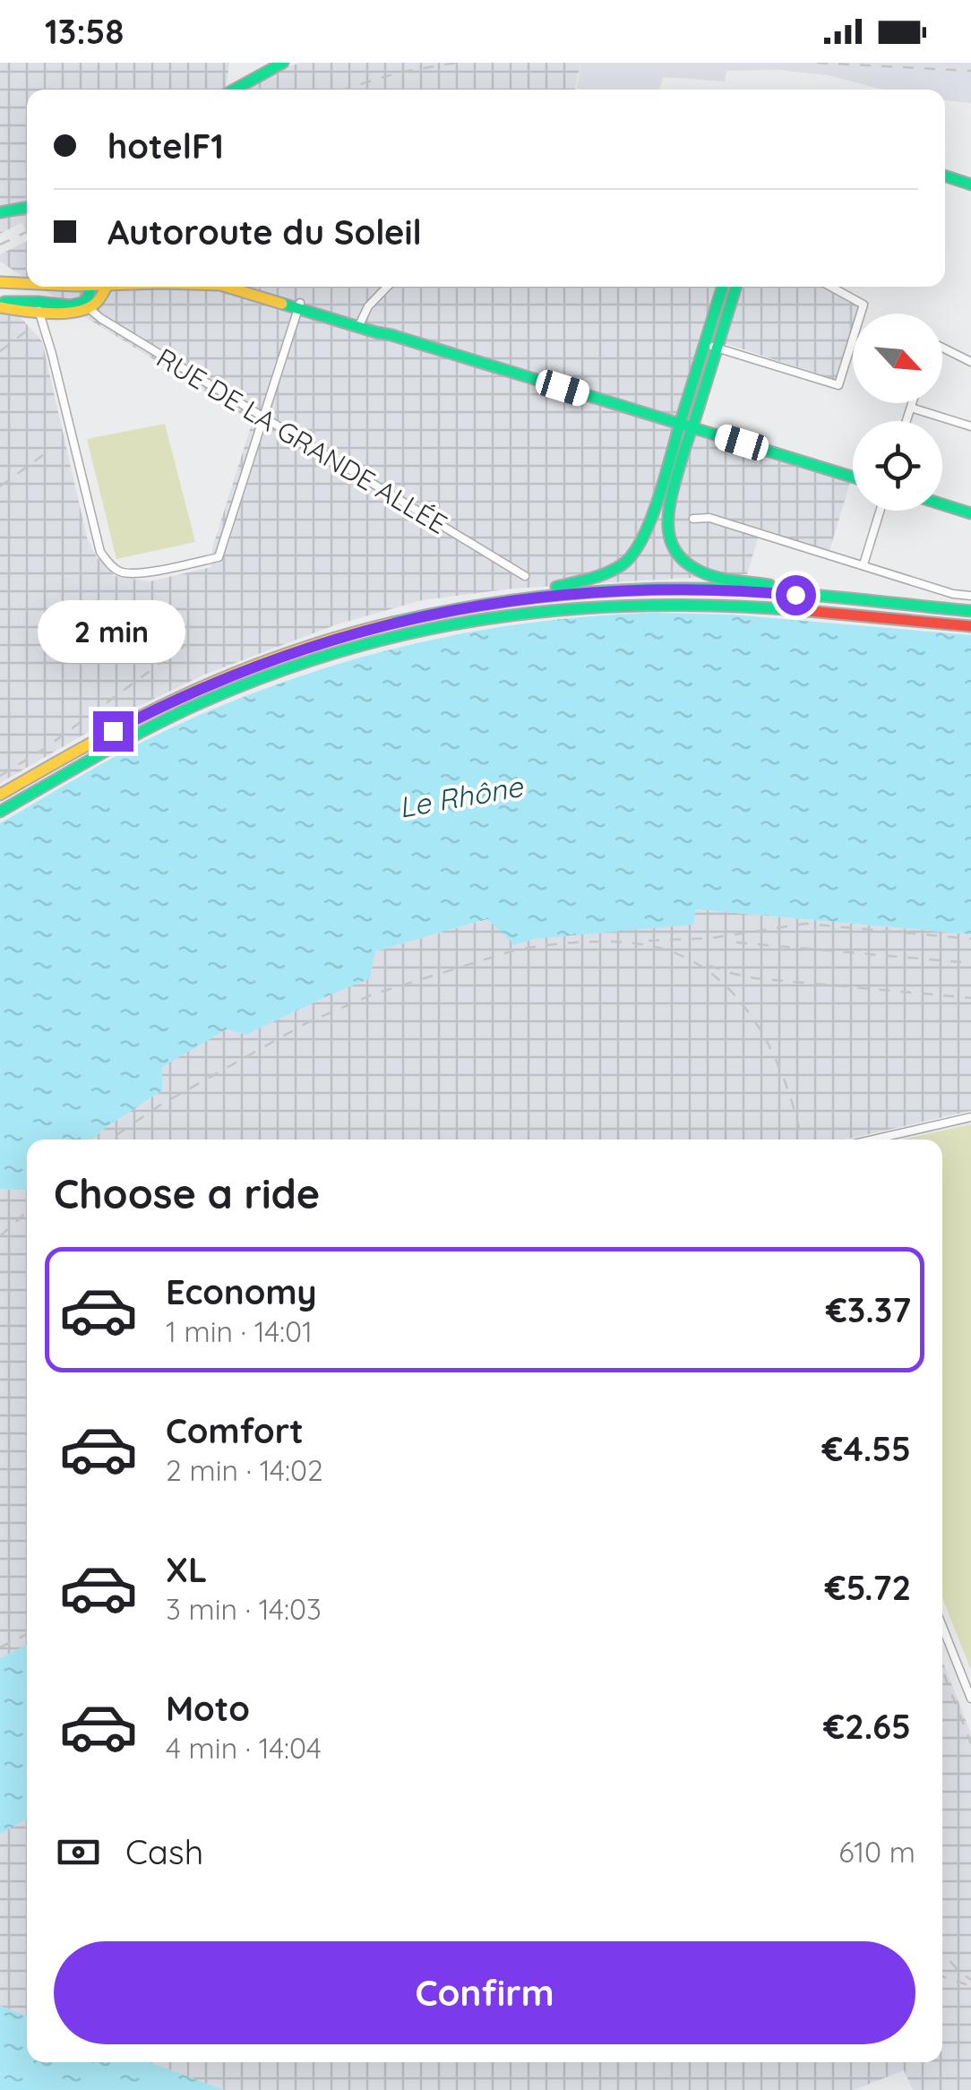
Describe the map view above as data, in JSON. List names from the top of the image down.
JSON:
{
  "streets": {
    "street": ["RUE DE LA GRANDE ALLÉE"]
  },
  "water": ["Le Rhône"],
  "north": "bottom right",
  "page": {
    "status": "13:58",
    "banner": ["hotelF1", "Autoroute du Soleil"],
    "bubble": "2 min",
    "heading": "Choose a ride",
    "list": [
      {
        "name": "Economy",
        "note": "1 min · 14:01",
        "value": "€3.37"
      },
      {
        "name": "Comfort",
        "note": "2 min · 14:02",
        "value": "€4.55"
      },
      {
        "name": "XL",
        "note": "3 min · 14:03",
        "value": "€5.72"
      },
      {
        "name": "Moto",
        "note": "4 min · 14:04",
        "value": "€2.65"
      }
    ],
    "pay": ["Cash", "610 m"],
    "buttons": "Confirm"
  }
}
